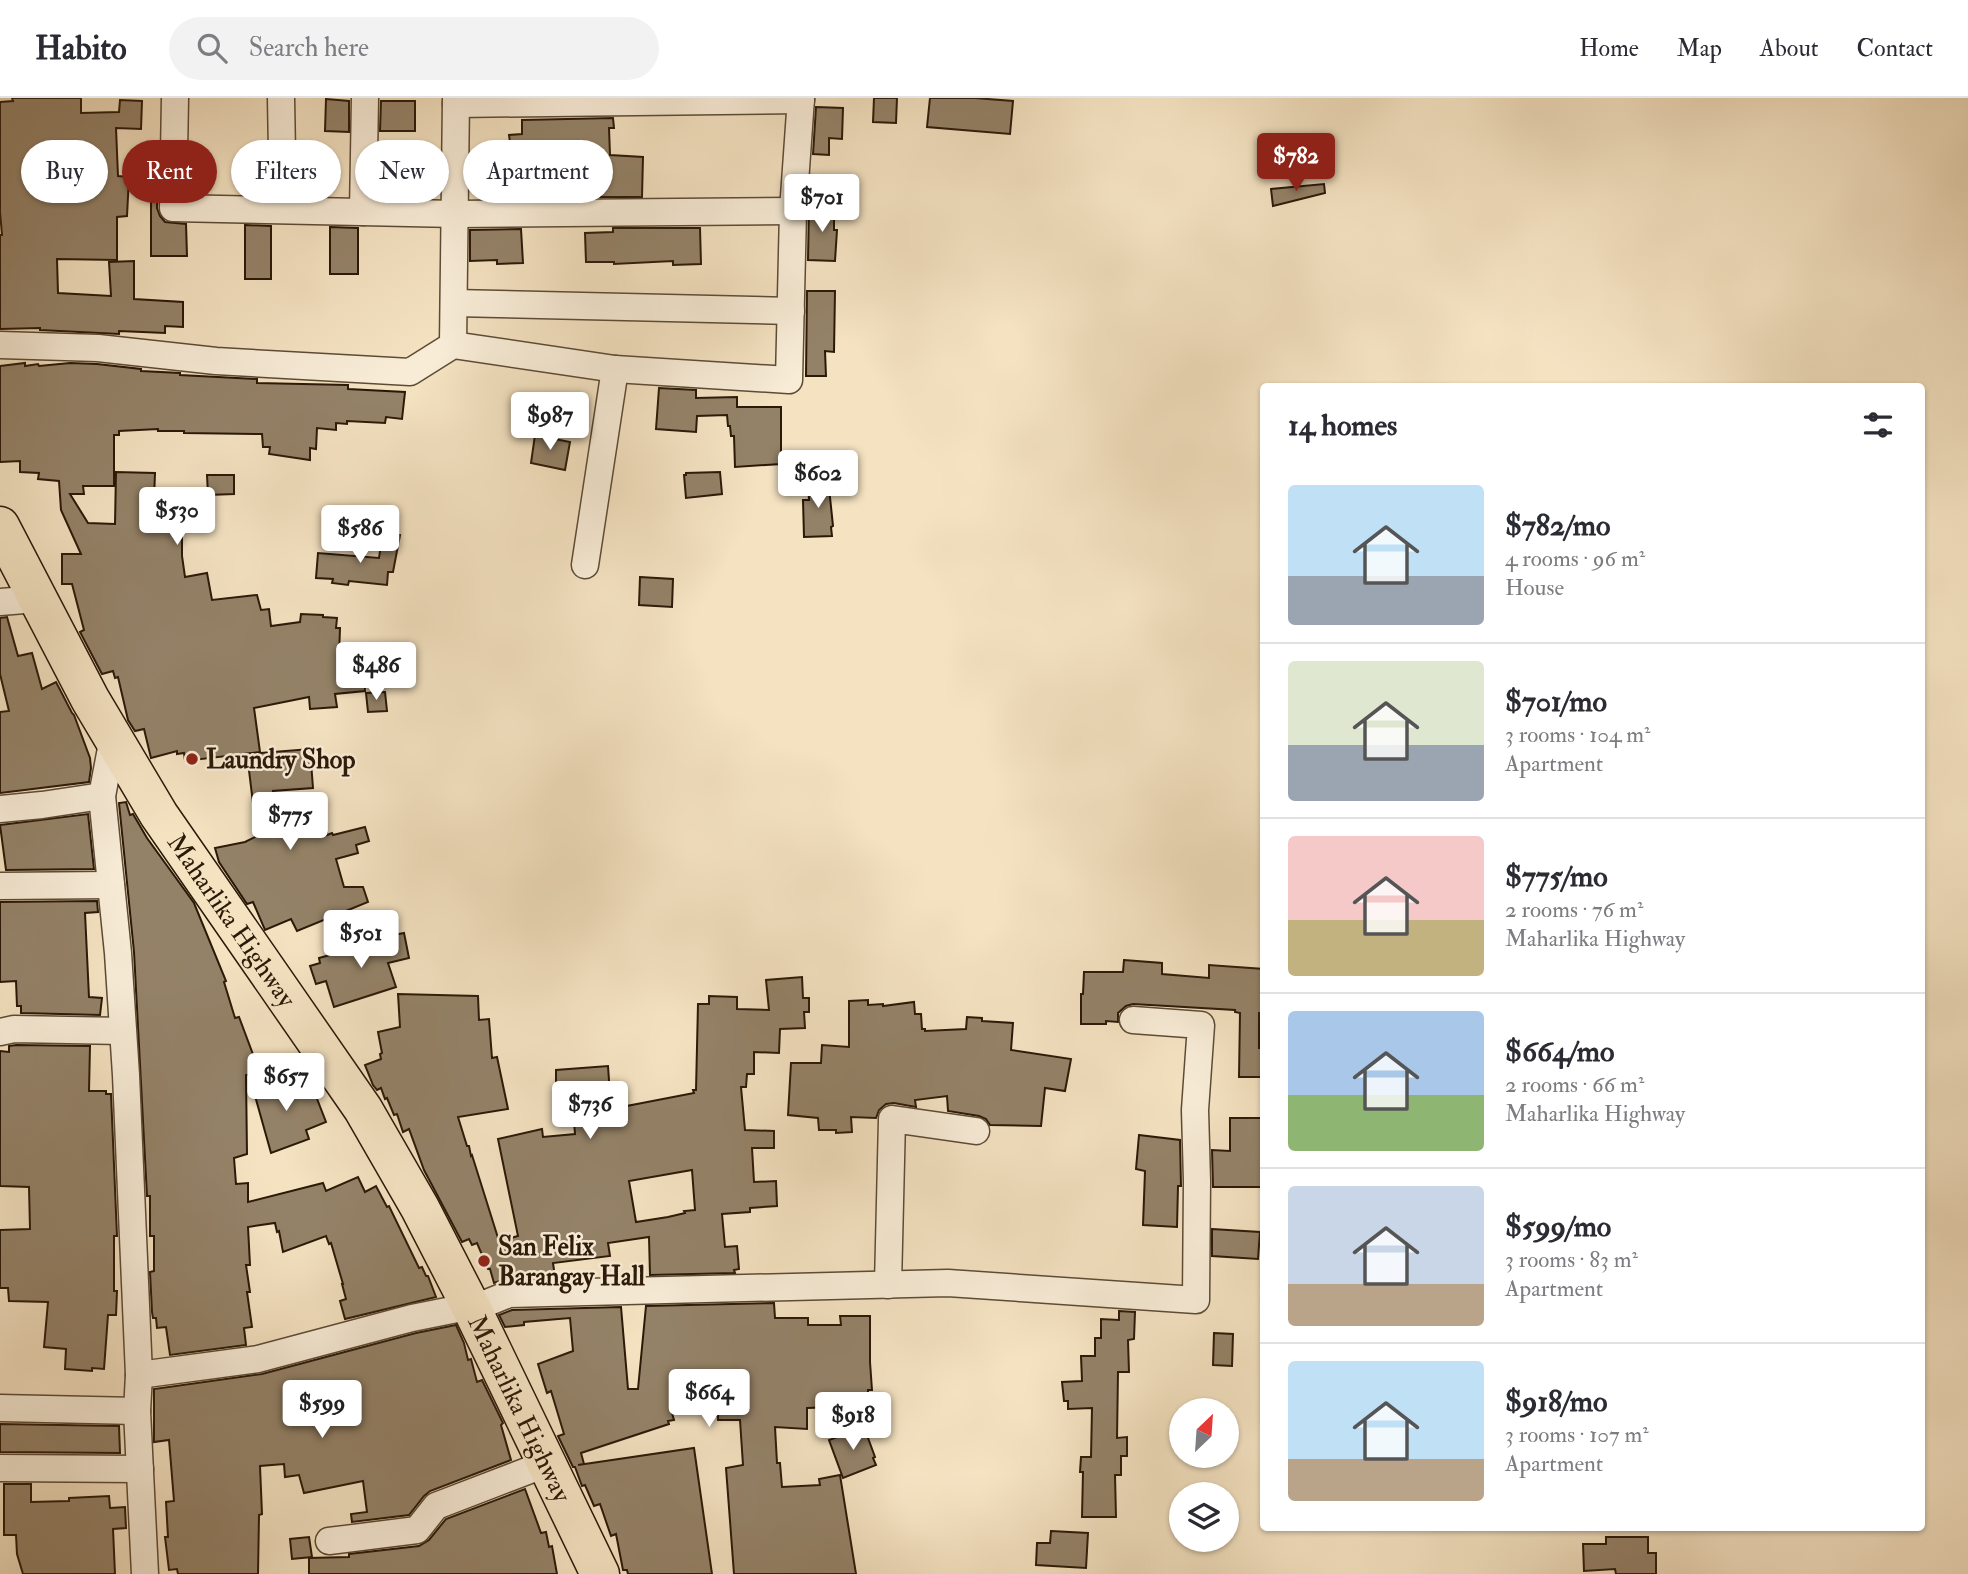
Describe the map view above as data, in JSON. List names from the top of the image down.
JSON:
{
  "streets": {
    "highway": ["Maharlika Highway"]
  },
  "places": ["Laundry Shop", "San Felix Barangay Hall"],
  "north": "top right",
  "page": {
    "header": "Habito",
    "search": "Search here",
    "nav": [
      "Home",
      "Map",
      "About",
      "Contact"
    ],
    "price": [
      "$782",
      "$701",
      "$987",
      "$602",
      "$530",
      "$586",
      "$486",
      "$775",
      "$501",
      "$657",
      "$736",
      "$664",
      "$599",
      "$918"
    ],
    "chip": [
      "Buy",
      "Rent",
      "Filters",
      "New",
      "Apartment"
    ],
    "heading": "14 homes",
    "list": [
      {
        "name": "$782/mo",
        "note": "4 rooms · 96 m² · House"
      },
      {
        "name": "$701/mo",
        "note": "3 rooms · 104 m² · Apartment"
      },
      {
        "name": "$775/mo",
        "note": "2 rooms · 76 m² · Maharlika Highway"
      },
      {
        "name": "$664/mo",
        "note": "2 rooms · 66 m² · Maharlika Highway"
      },
      {
        "name": "$599/mo",
        "note": "3 rooms · 83 m² · Apartment"
      },
      {
        "name": "$918/mo",
        "note": "3 rooms · 107 m² · Apartment"
      }
    ]
  }
}
